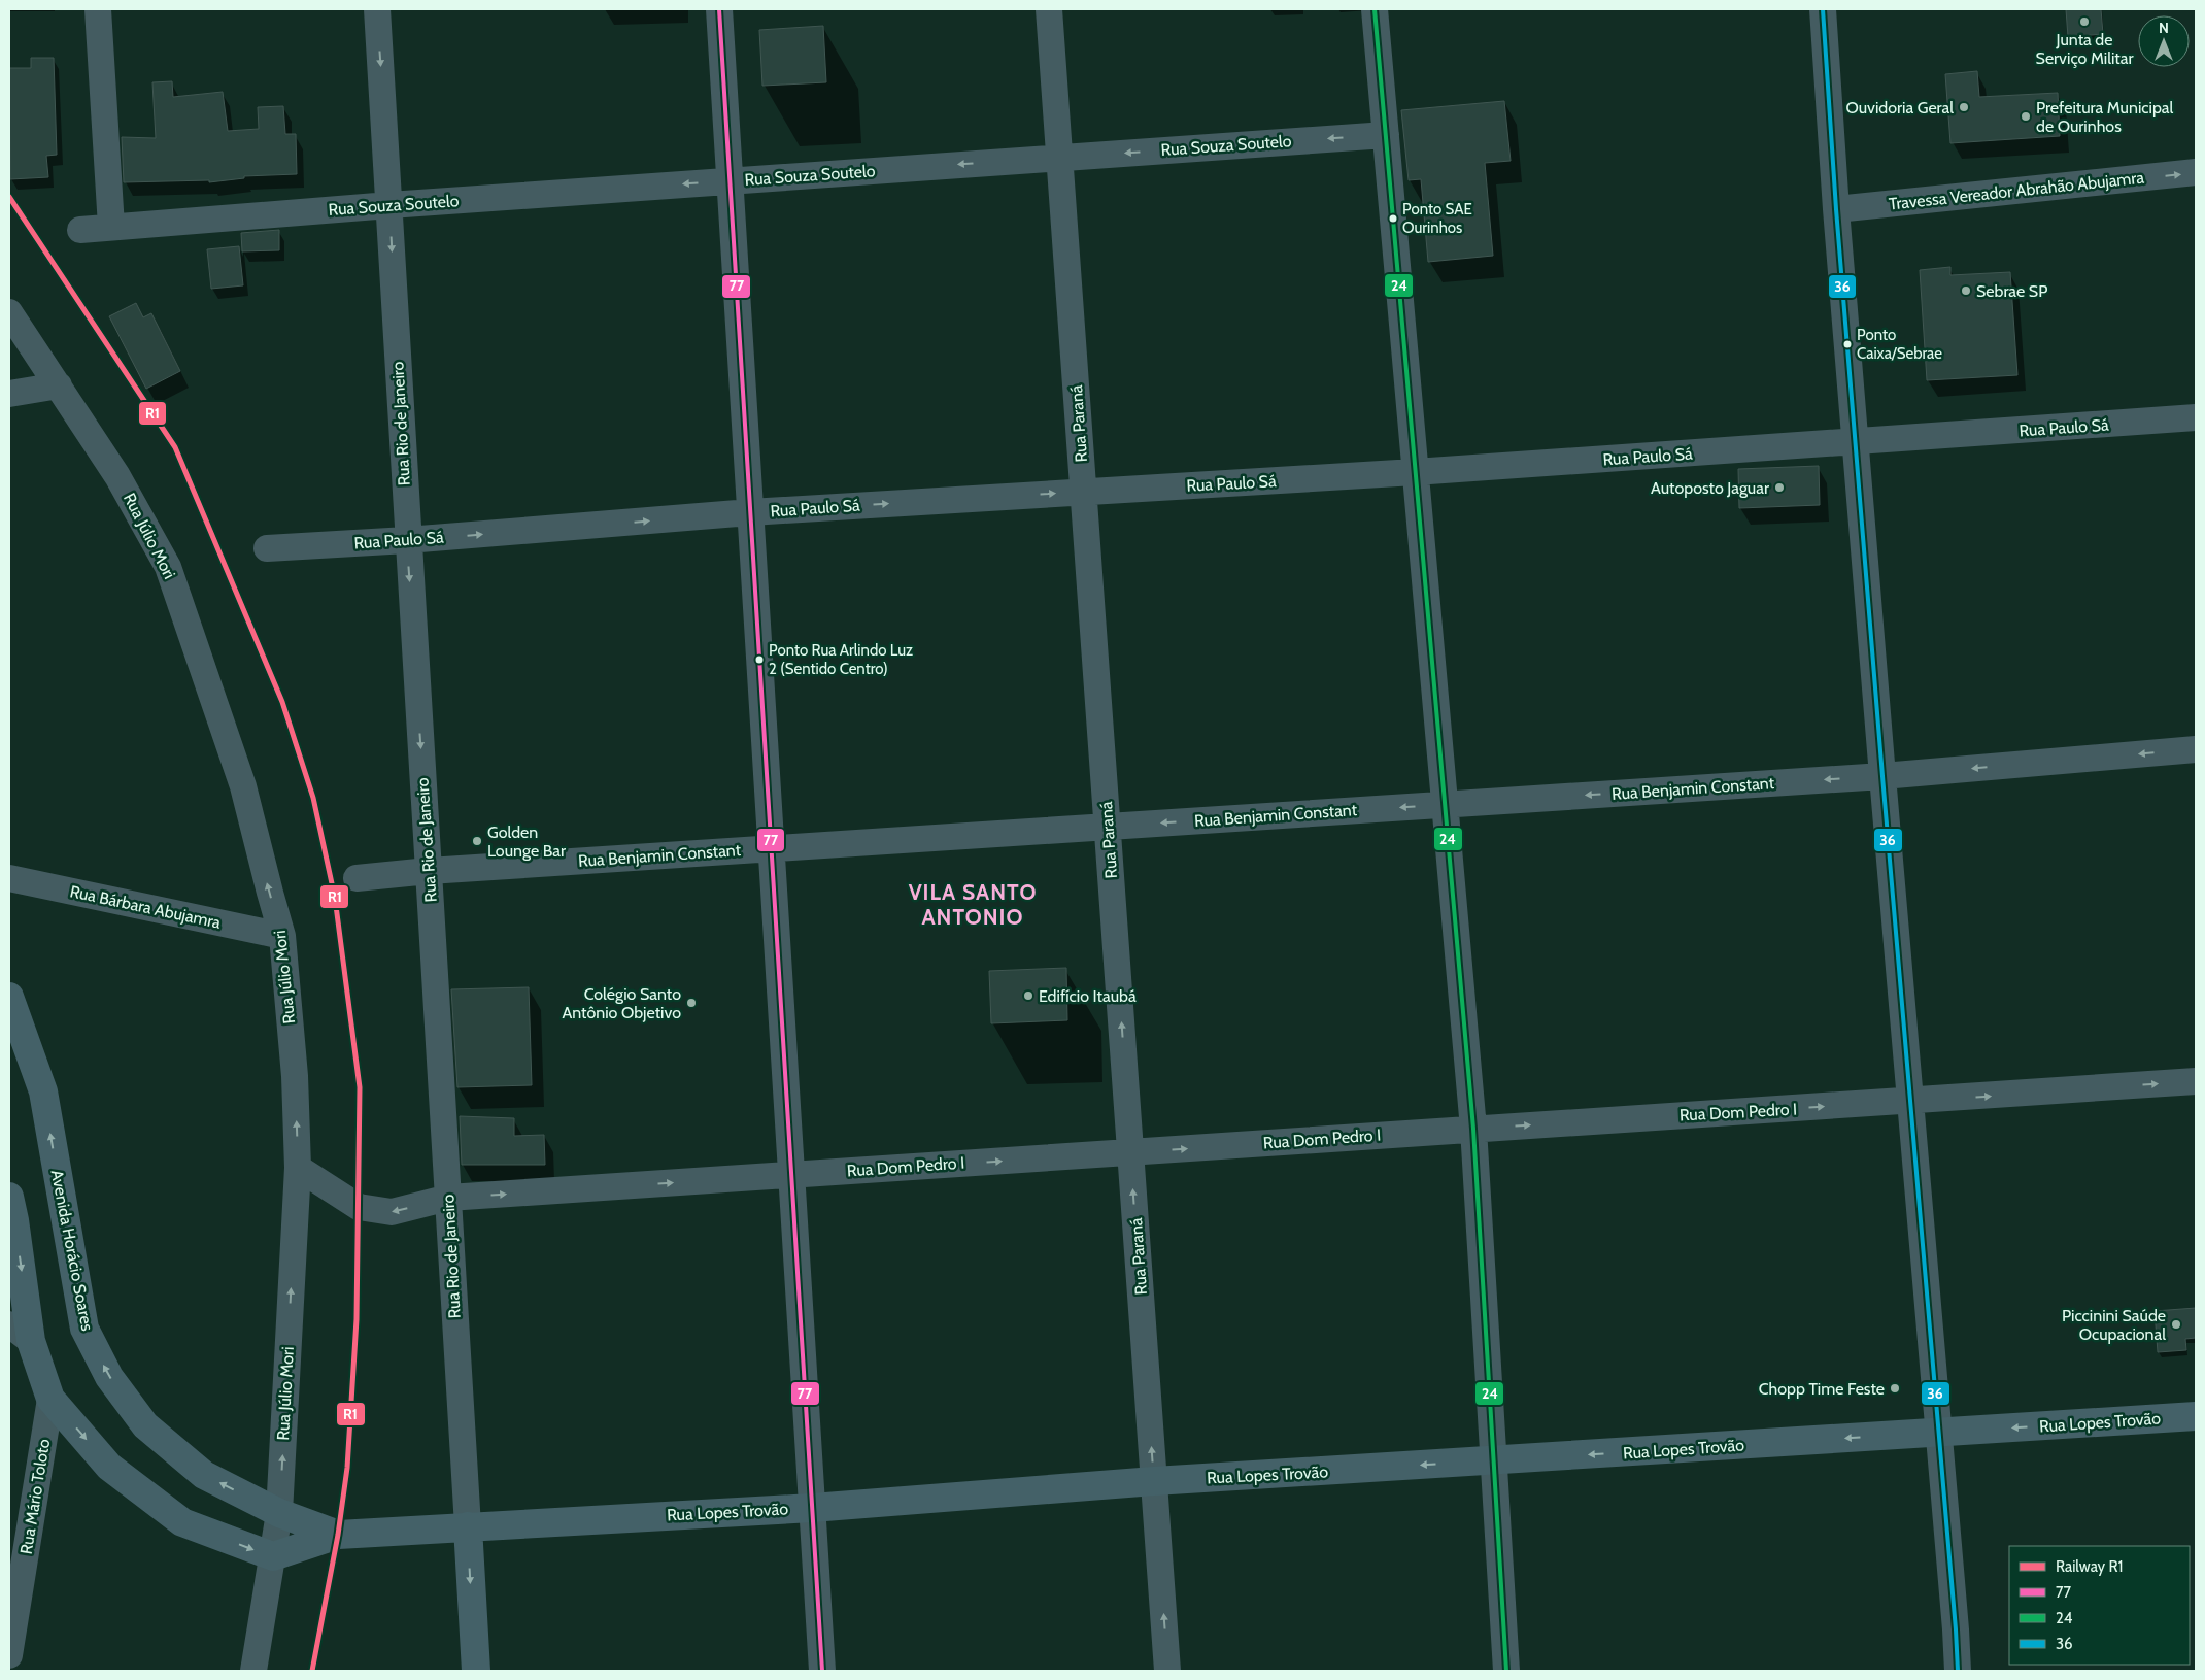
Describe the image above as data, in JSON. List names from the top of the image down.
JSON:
{
  "streets": {
    "main road": ["Rua Rio de Janeiro", "Avenida Horácio Soares", "Rua Lopes Trovão"],
    "street": [
      "Rua Souza Soutelo",
      "Travessa Vereador Abrahão Abujamra",
      "Rua Paraná",
      "Rua Paulo Sá",
      "Rua Júlio Mori",
      "Rua Benjamin Constant",
      "Rua Bárbara Abujamra",
      "Rua Dom Pedro I",
      "Rua Mário Toloto"
    ]
  },
  "crossings": [
    ["Rua Souza Soutelo", "Rua Rio de Janeiro"],
    ["Rua Souza Soutelo", "Rua Paraná"],
    ["Rua Rio de Janeiro", "Rua Paulo Sá"],
    ["Rua Rio de Janeiro", "Rua Benjamin Constant"],
    ["Rua Rio de Janeiro", "Rua Dom Pedro I"],
    ["Rua Rio de Janeiro", "Rua Lopes Trovão"],
    ["Rua Paraná", "Rua Paulo Sá"],
    ["Rua Paraná", "Rua Benjamin Constant"],
    ["Rua Paraná", "Rua Dom Pedro I"],
    ["Rua Paraná", "Rua Lopes Trovão"],
    ["Rua Júlio Mori", "Rua Bárbara Abujamra"],
    ["Rua Júlio Mori", "Rua Dom Pedro I"],
    ["Rua Júlio Mori", "Avenida Horácio Soares"],
    ["Avenida Horácio Soares", "Rua Lopes Trovão"]
  ],
  "one_way": [
    "Rua Souza Soutelo",
    "Travessa Vereador Abrahão Abujamra",
    "Rua Rio de Janeiro",
    "Rua Paraná",
    "Rua Paulo Sá",
    "Rua Júlio Mori",
    "Rua Benjamin Constant",
    "Rua Dom Pedro I",
    "Rua Lopes Trovão"
  ],
  "districts": ["VILA SANTO ANTONIO"],
  "places": [
    "Junta de Serviço Militar",
    "Ouvidoria Geral",
    "Prefeitura Municipal de Ourinhos",
    "Ponto SAE Ourinhos",
    "Sebrae SP",
    "Ponto Caixa/Sebrae",
    "Autoposto Jaguar",
    "Ponto Rua Arlindo Luz 2 (Sentido Centro)",
    "Golden Lounge Bar",
    "Edifício Itaubá",
    "Colégio Santo Antônio Objetivo",
    "Piccinini Saúde Ocupacional",
    "Chopp Time Feste"
  ],
  "lines": [
    "transit line 77",
    "transit line 24",
    "transit line 36",
    "rail line R1"
  ],
  "legend": [
    "Railway R1",
    "77",
    "24",
    "36"
  ],
  "north": "top"
}
